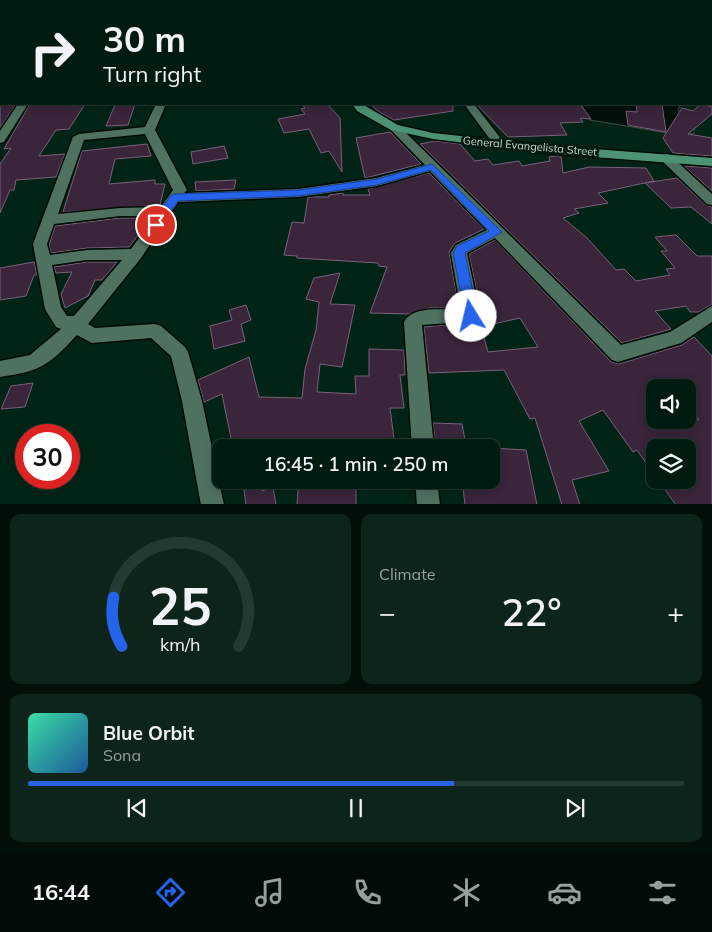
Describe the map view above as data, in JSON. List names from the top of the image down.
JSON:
{
  "streets": {
    "main road": ["General Evangelista Street"]
  },
  "page": {
    "turn": ["30 m", "Turn right"],
    "limit": "30",
    "trip": "16:45 · 1 min · 250 m",
    "tile": "Climate",
    "heat": ["−", "22°", "+"],
    "song": ["Blue Orbit", "Sona"],
    "tabs": "16:44",
    "gauge": ["25", "km/h"]
  }
}
